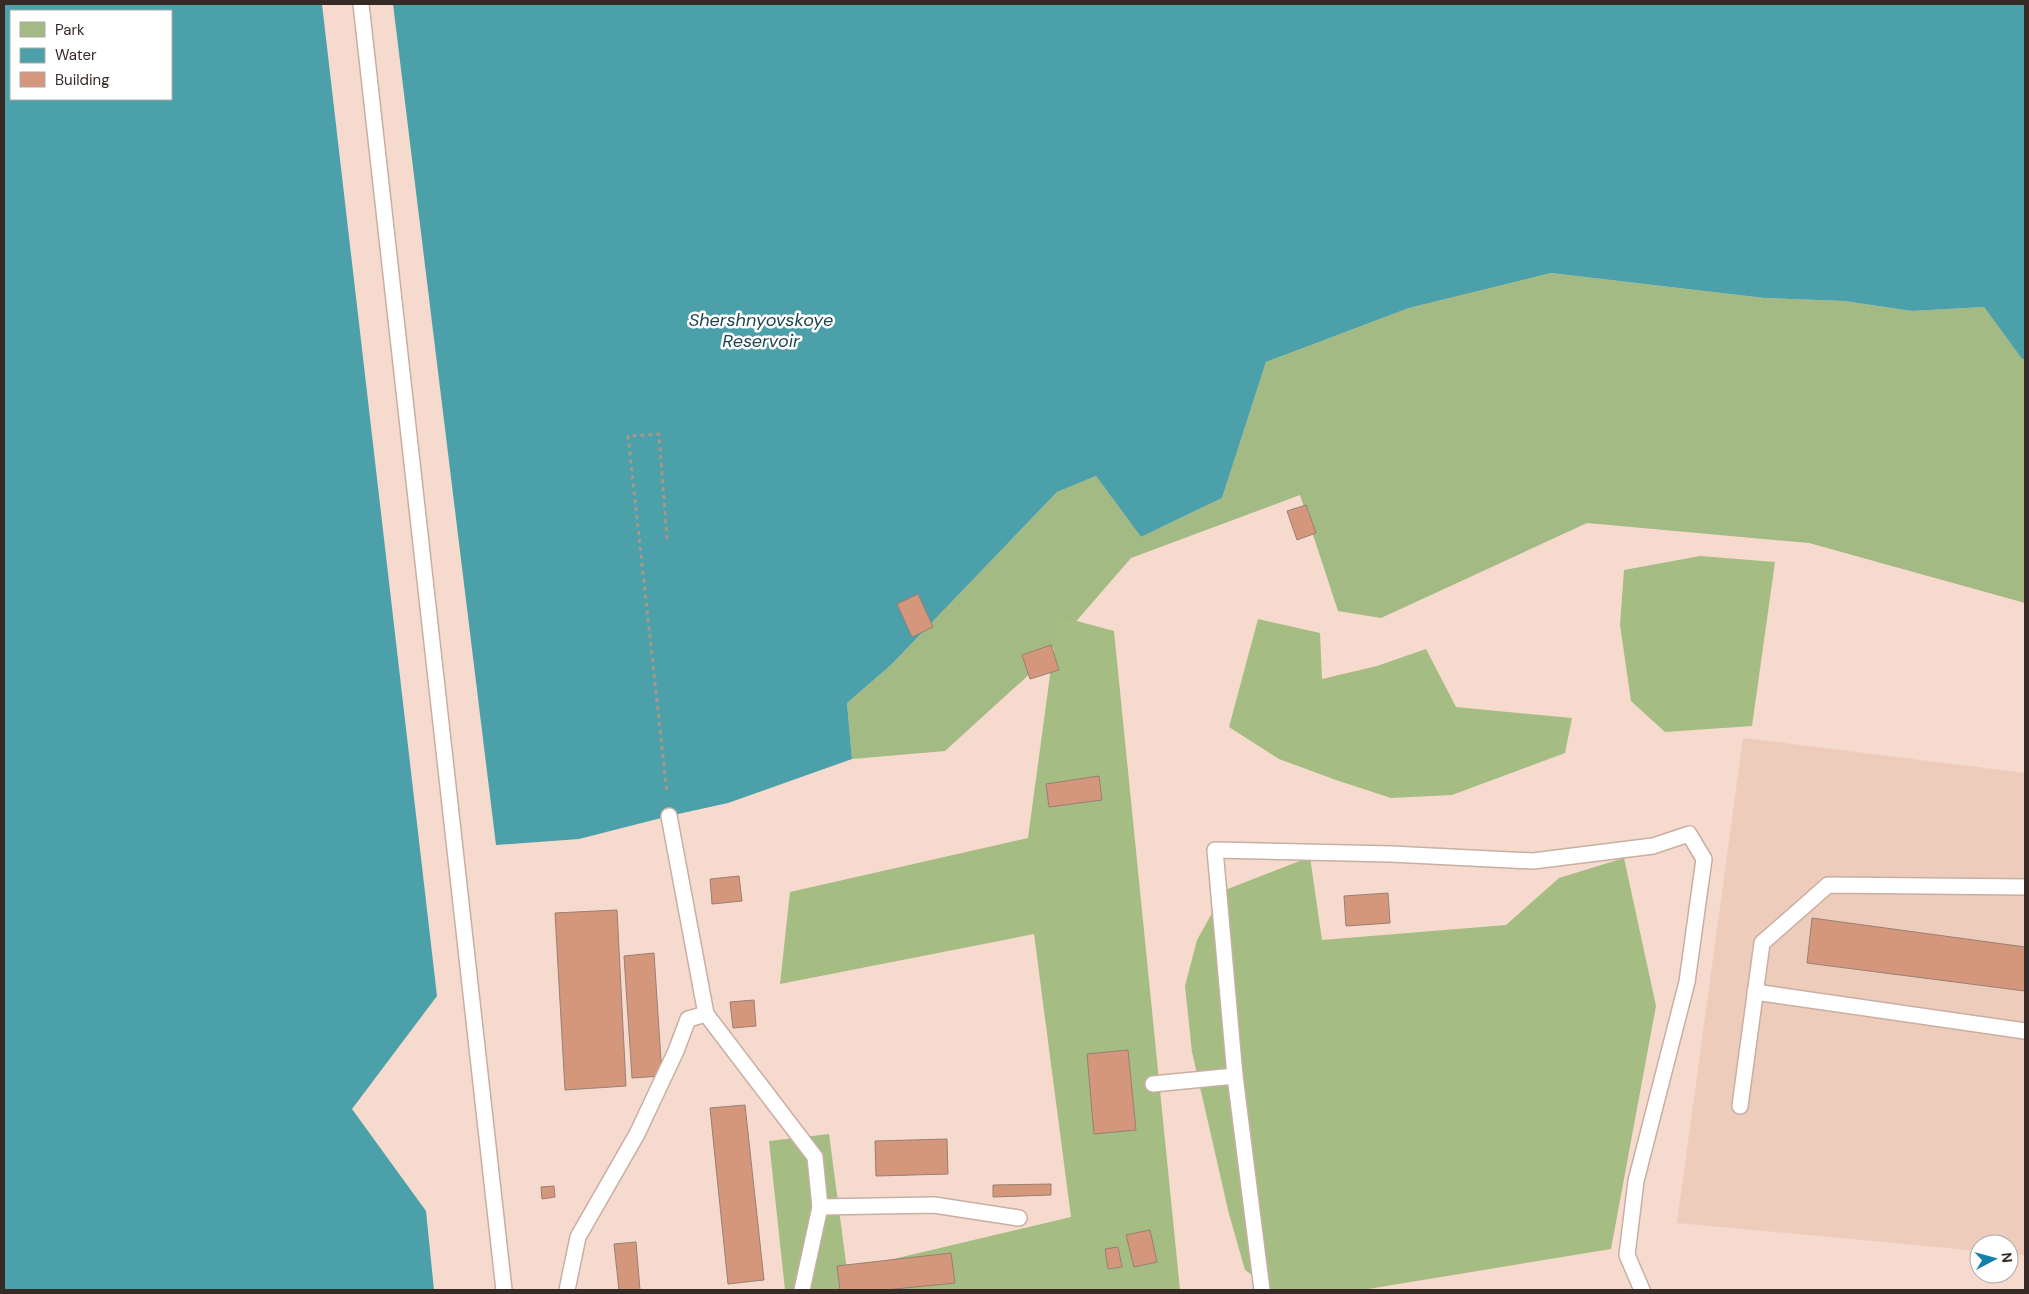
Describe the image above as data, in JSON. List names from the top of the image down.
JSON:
{
  "water": ["Shershnyovskoye Reservoir"],
  "legend": ["Park", "Water", "Building"],
  "north": "right"
}
